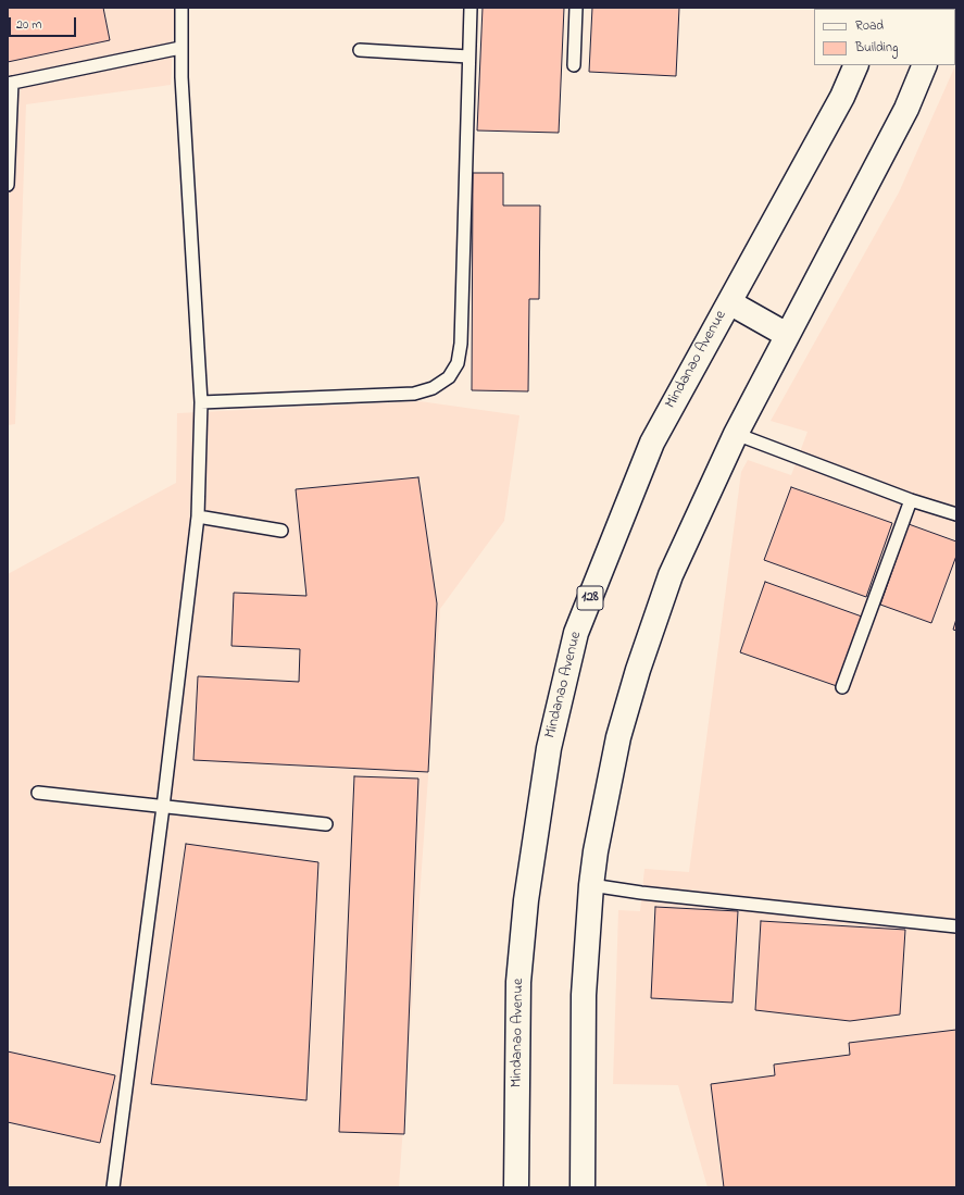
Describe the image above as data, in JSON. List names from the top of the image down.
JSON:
{
  "streets": {
    "main road": ["Mindanao Avenue", "128"]
  },
  "legend": ["Road", "Building"],
  "scale_bar": "20 m"
}
